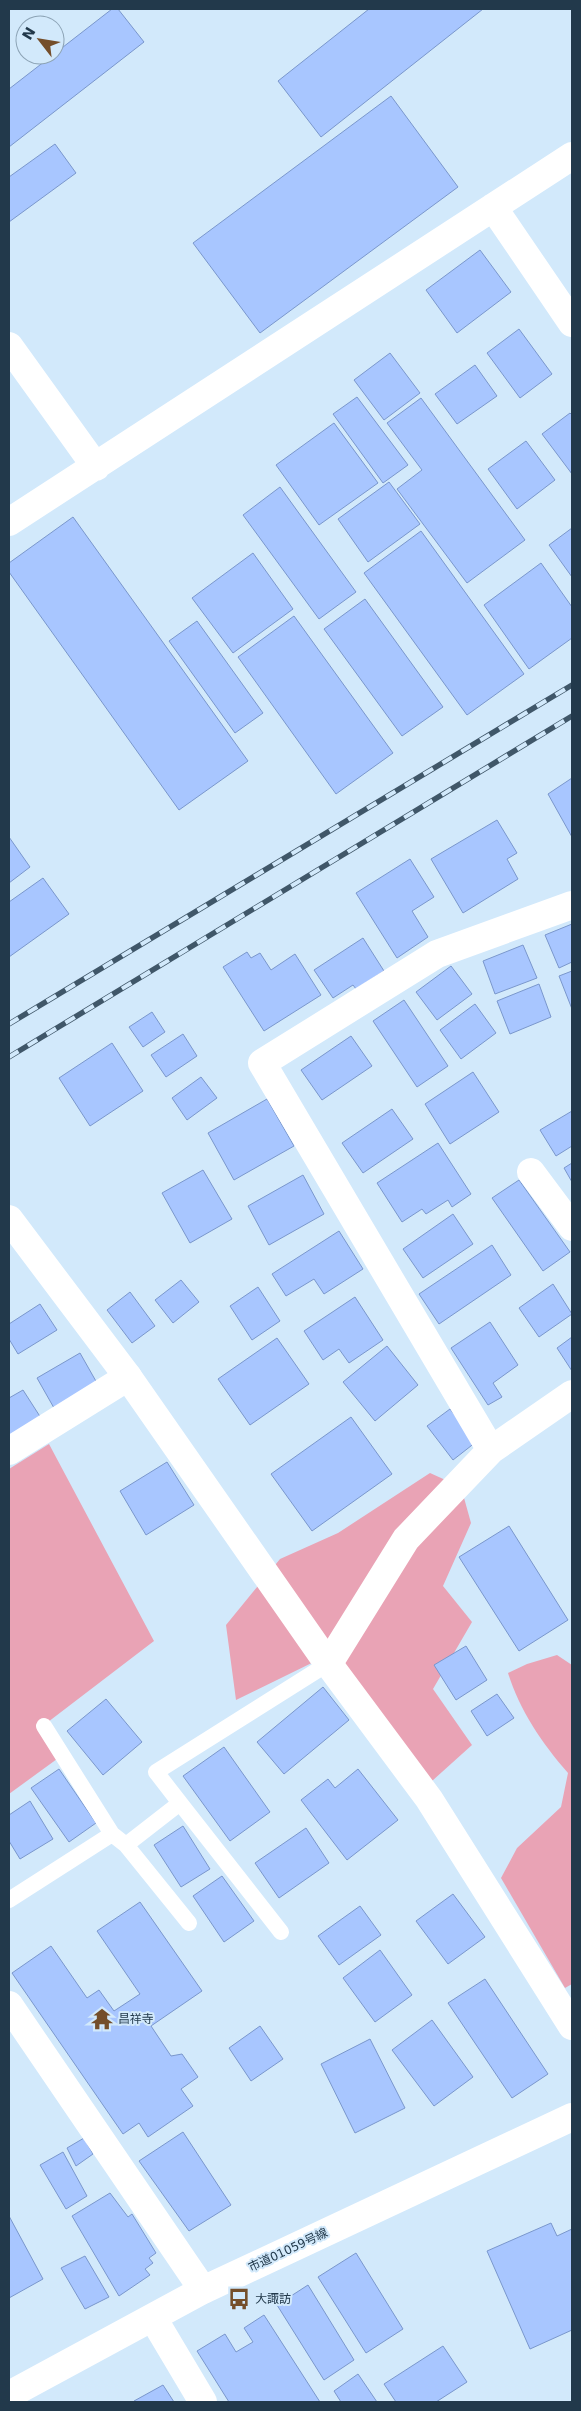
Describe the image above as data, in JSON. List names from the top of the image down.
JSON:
{
  "streets": {
    "street": ["市道01059号線"]
  },
  "places": {
    "temple": ["昌祥寺"],
    "bus stop": ["大諏訪"]
  },
  "north": "top left"
}
